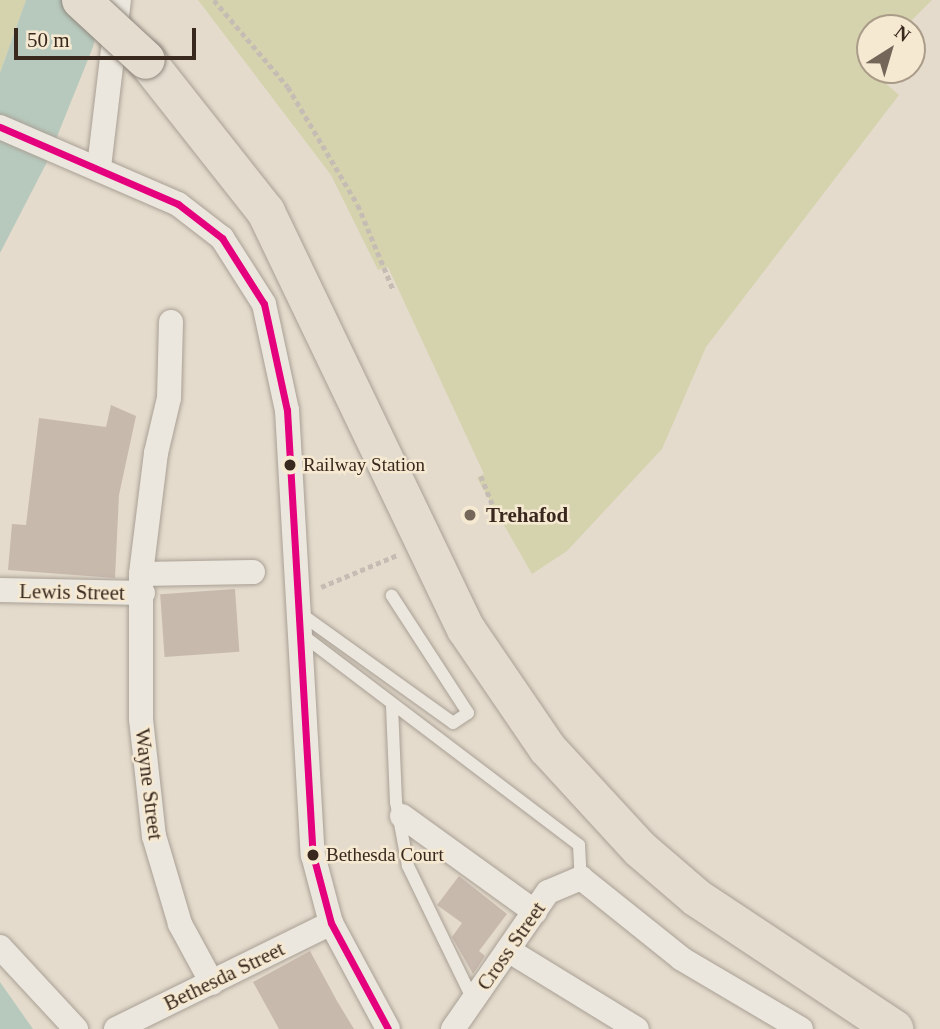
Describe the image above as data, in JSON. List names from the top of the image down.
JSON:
{
  "streets": {
    "street": [
      "Lewis Street",
      "Wayne Street",
      "Cross Street",
      "Bethesda Street"
    ]
  },
  "crossings": [
    ["Lewis Street", "Wayne Street"],
    ["Wayne Street", "Bethesda Street"]
  ],
  "places": ["Railway Station", "Trehafod", "Bethesda Court"],
  "scale_bar": "50 m",
  "north": "top right"
}
